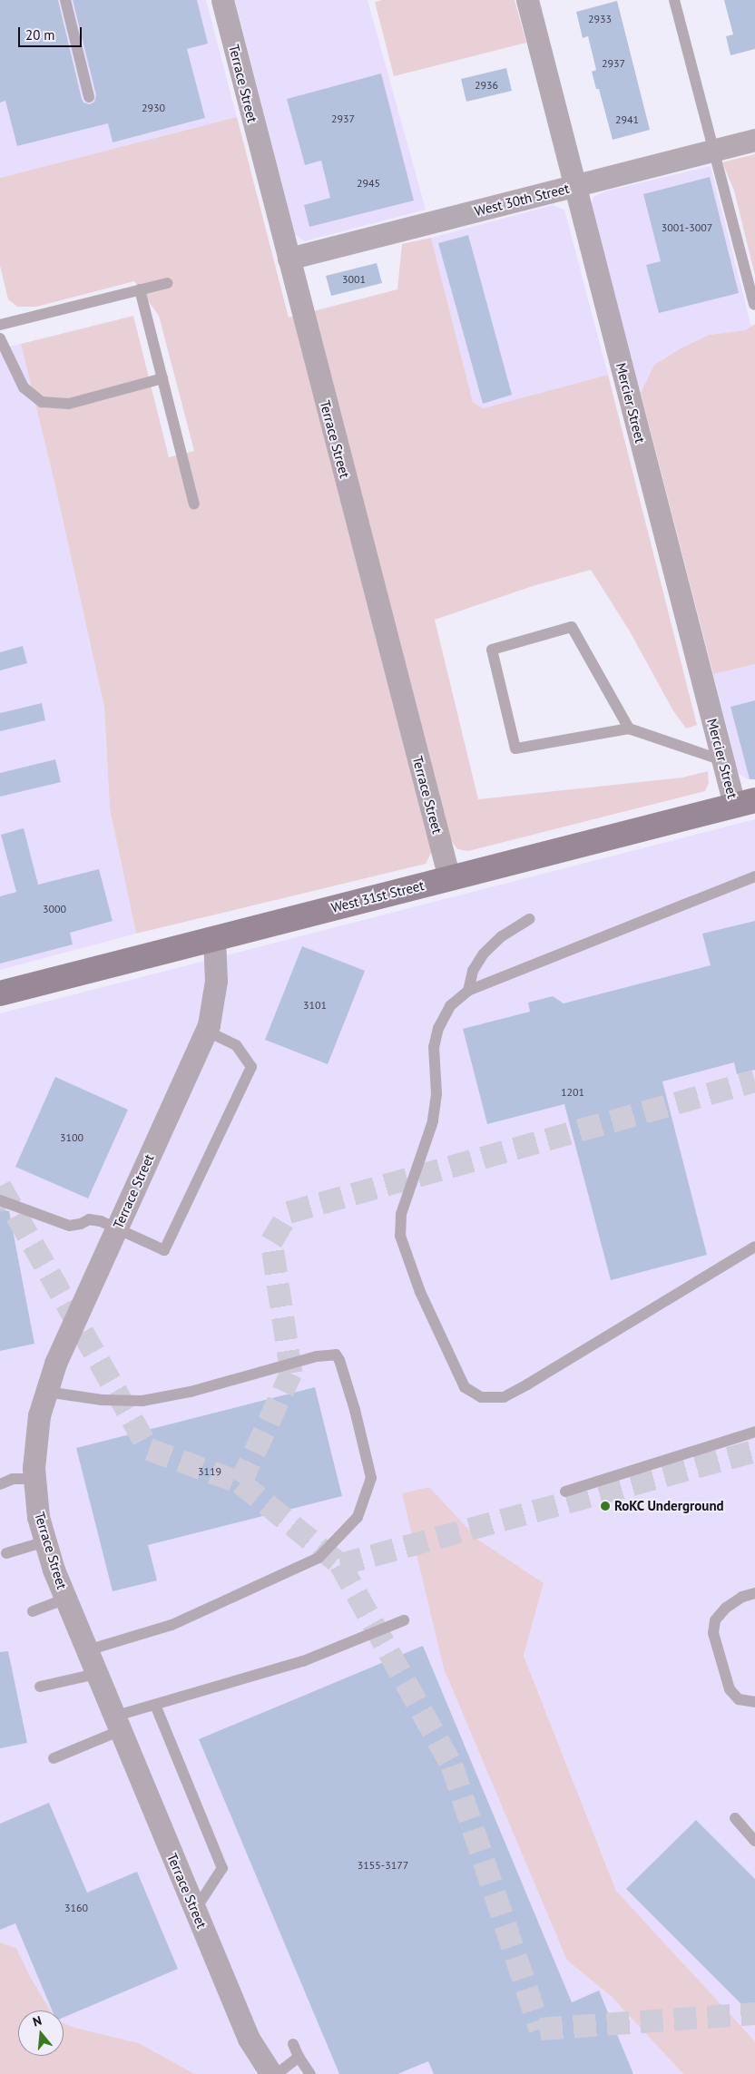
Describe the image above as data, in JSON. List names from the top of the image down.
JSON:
{
  "streets": {
    "main road": ["West 31st Street"],
    "street": ["Terrace Street", "West 30th Street", "Mercier Street"]
  },
  "crossings": [
    ["Terrace Street", "West 30th Street"],
    ["Terrace Street", "West 31st Street"],
    ["West 30th Street", "Mercier Street"],
    ["Mercier Street", "West 31st Street"]
  ],
  "places": ["RoKC Underground"],
  "house_numbers": [
    "2933",
    "2937",
    "2936",
    "2930",
    "2937",
    "2941",
    "2945",
    "3001-3007",
    "3001",
    "3000",
    "3101",
    "1201",
    "3100",
    "3119",
    "3155-3177",
    "3160"
  ],
  "scale_bar": "20 m",
  "north": "top"
}
